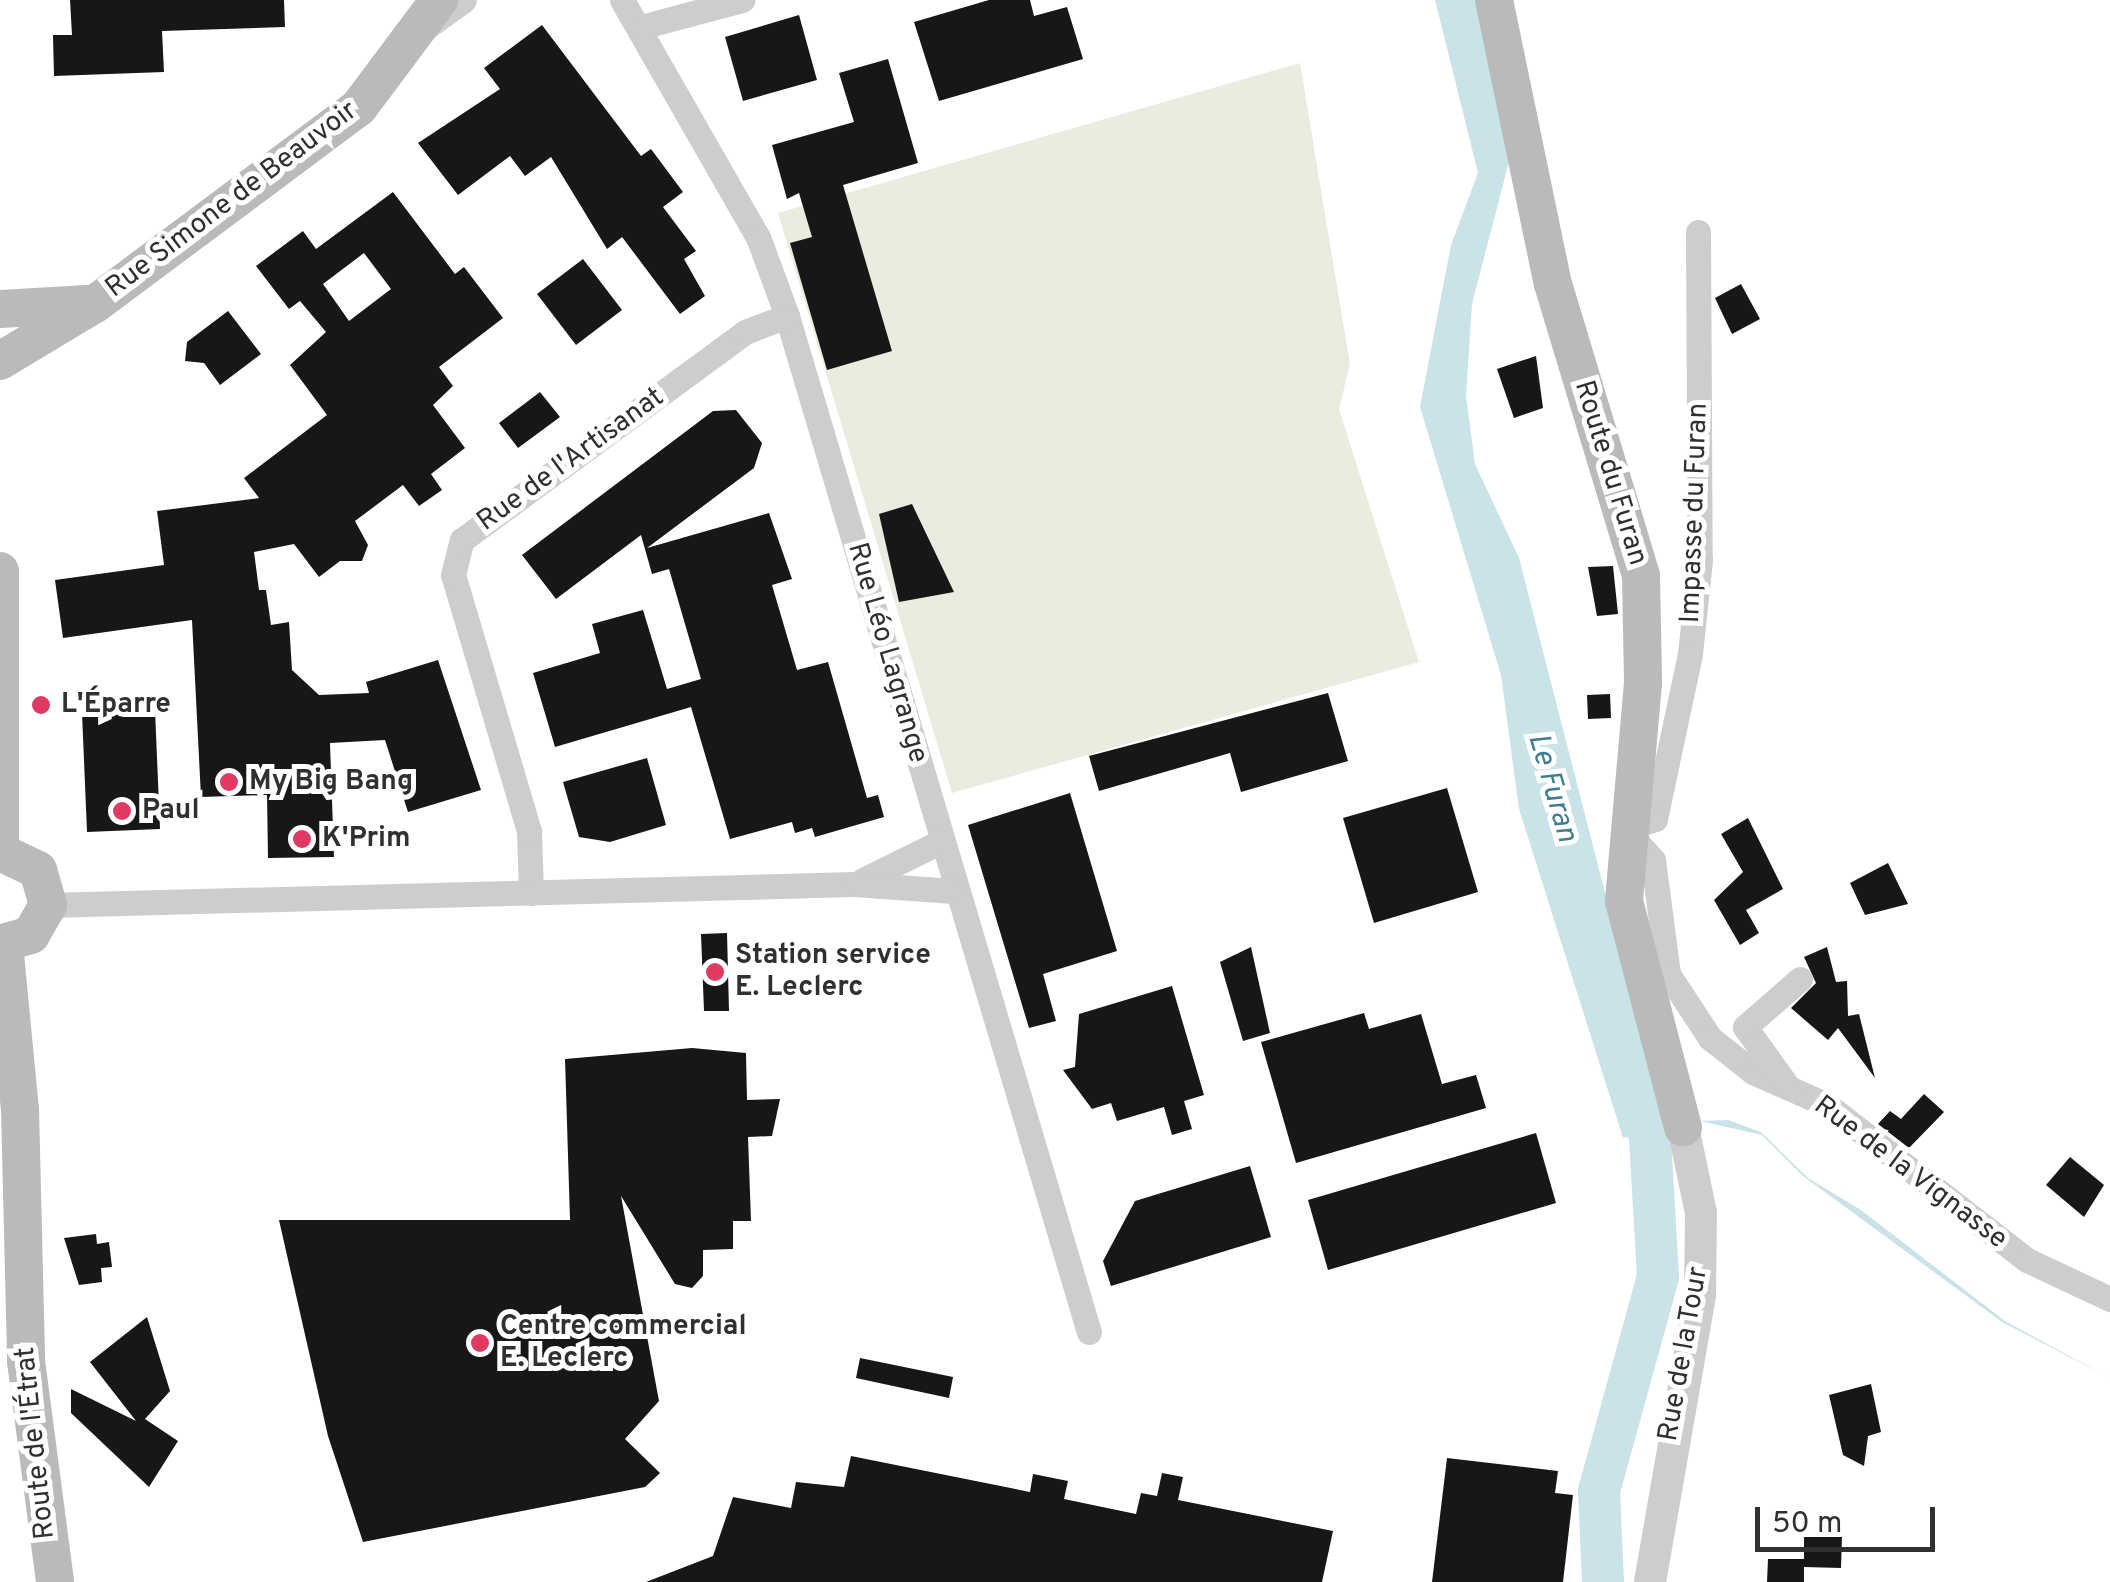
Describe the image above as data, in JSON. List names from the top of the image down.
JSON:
{
  "streets": {
    "main road": ["Rue Simone de Beauvoir", "Route du Furan", "Route de l'Étrat"],
    "street": [
      "Rue de l'Artisanat",
      "Impasse du Furan",
      "Rue Léo Lagrange",
      "Rue de la Vignasse",
      "Rue de la Tour"
    ]
  },
  "crossings": [
    ["Rue de l'Artisanat", "Rue Léo Lagrange"],
    ["Route du Furan", "Impasse du Furan"],
    ["Route du Furan", "Rue de la Vignasse"],
    ["Route du Furan", "Rue de la Tour"],
    ["Impasse du Furan", "Rue de la Vignasse"]
  ],
  "water": ["Le Furan"],
  "places": [
    "L'Éparre",
    "My Big Bang",
    "Paul",
    "K'Prim",
    "Station service E. Leclerc",
    "Centre commercial E. Leclerc"
  ],
  "scale_bar": "50 m"
}
